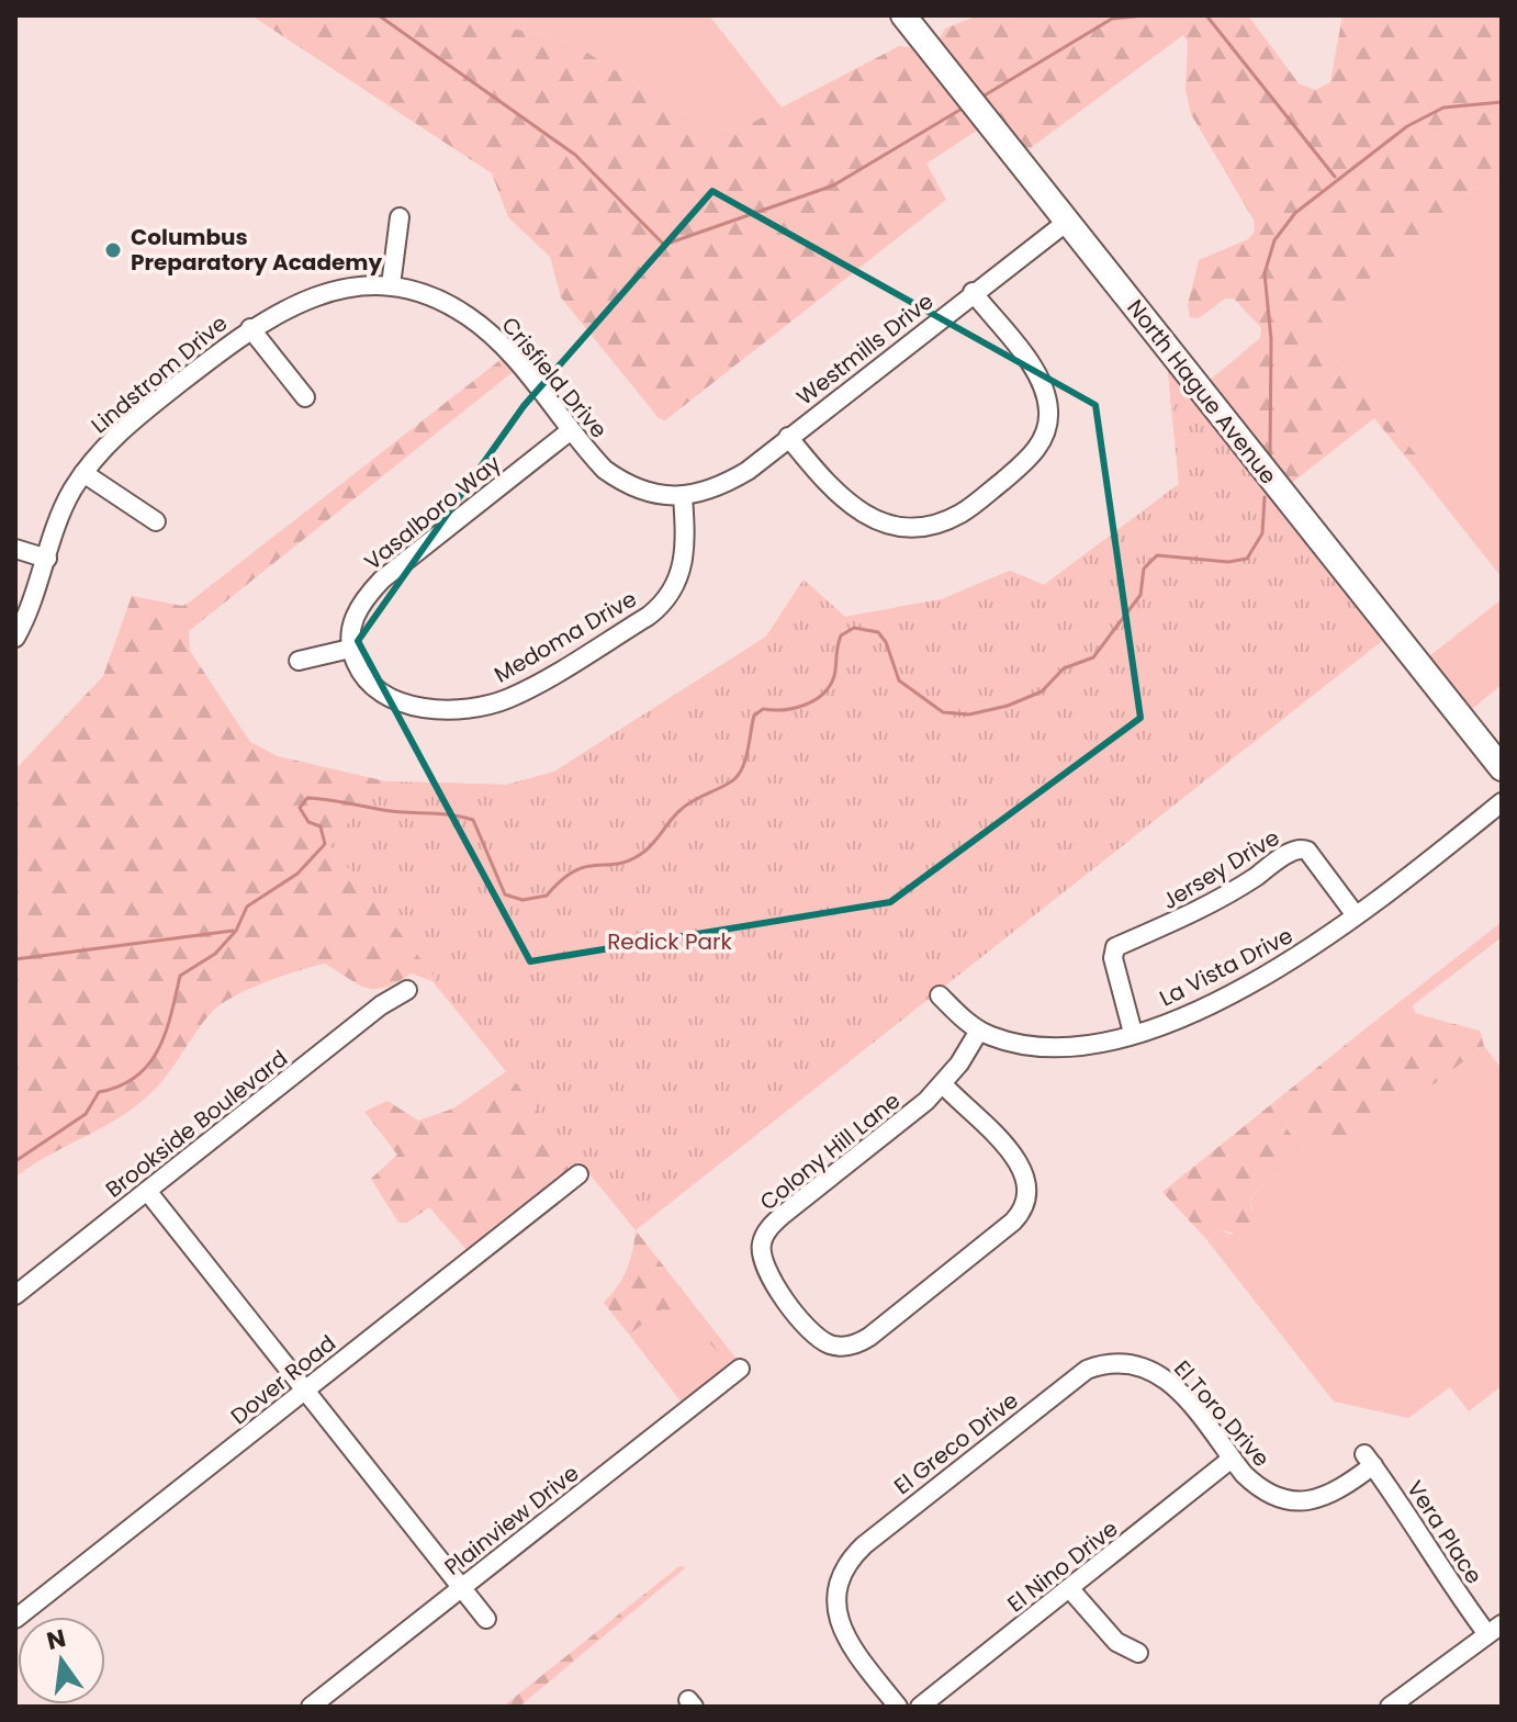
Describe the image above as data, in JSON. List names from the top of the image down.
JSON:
{
  "streets": {
    "main road": ["North Hague Avenue"],
    "street": [
      "Westmills Drive",
      "Lindstrom Drive",
      "Crisfield Drive",
      "Vasalboro Way",
      "Medoma Drive",
      "Jersey Drive",
      "La Vista Drive",
      "Brookside Boulevard",
      "Colony Hill Lane",
      "Dover Road",
      "El Toro Drive",
      "El Greco Drive",
      "Plainview Drive",
      "Vera Place",
      "El Nino Drive"
    ]
  },
  "crossings": [
    ["Westmills Drive", "Crisfield Drive"],
    ["Westmills Drive", "North Hague Avenue"],
    ["Westmills Drive", "Medoma Drive"],
    ["Lindstrom Drive", "Crisfield Drive"],
    ["Crisfield Drive", "Vasalboro Way"],
    ["Crisfield Drive", "Medoma Drive"],
    ["Vasalboro Way", "Medoma Drive"],
    ["Jersey Drive", "La Vista Drive"],
    ["La Vista Drive", "Colony Hill Lane"],
    ["El Toro Drive", "El Greco Drive"],
    ["El Toro Drive", "Vera Place"],
    ["El Toro Drive", "El Nino Drive"]
  ],
  "parks": ["Redick Park"],
  "places": ["Columbus Preparatory Academy"],
  "north": "top"
}
